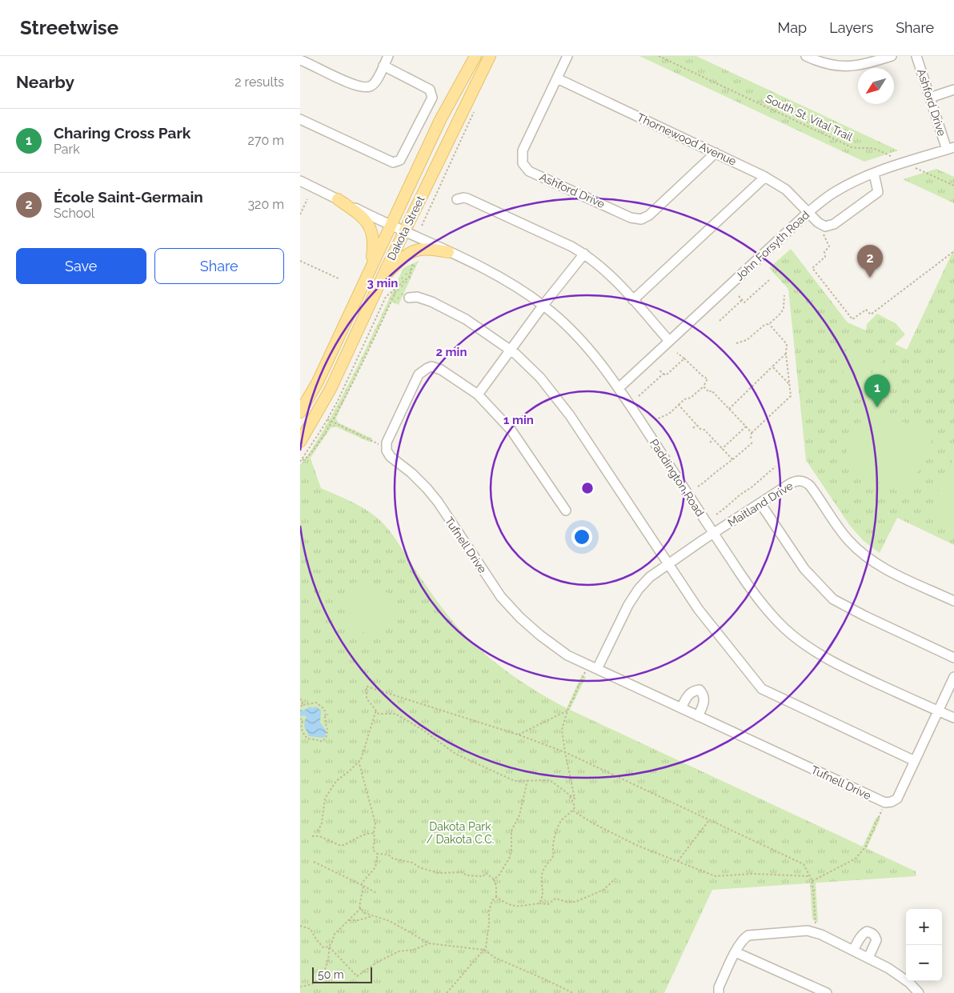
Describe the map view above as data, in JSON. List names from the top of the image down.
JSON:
{
  "streets": {
    "main road": ["Dakota Street"],
    "street": [
      "Ashford Drive",
      "Thornewood Avenue",
      "John Forsyth Road",
      "Paddington Road",
      "Maitland Drive",
      "Tufnell Drive"
    ],
    "path": ["South St. Vital Trail"]
  },
  "crossings": [
    ["Ashford Drive", "Thornewood Avenue"],
    ["Ashford Drive", "John Forsyth Road"],
    ["South St. Vital Trail", "John Forsyth Road"],
    ["Thornewood Avenue", "John Forsyth Road"],
    ["Dakota Street", "Paddington Road"],
    ["John Forsyth Road", "Paddington Road"],
    ["Paddington Road", "Maitland Drive"],
    ["Paddington Road", "Tufnell Drive"],
    ["Maitland Drive", "Tufnell Drive"]
  ],
  "parks": ["Dakota Park / Dakota C.C."],
  "scale_bar": "50 m",
  "north": "bottom left",
  "page": {
    "header": "Streetwise",
    "nav": ["Map", "Layers", "Share"],
    "heading": ["Nearby", "2 results"],
    "list": [
      {
        "mark": "1",
        "name": "Charing Cross Park",
        "note": "Park",
        "value": "270 m"
      },
      {
        "mark": "2",
        "name": "École Saint-Germain",
        "note": "School",
        "value": "320 m"
      }
    ],
    "buttons": ["Save", "Share"],
    "pins": ["2", "1"],
    "map_buttons": ["+", "−"],
    "scale": "50 m"
  },
  "rings": ["3 min", "2 min", "1 min"]
}
